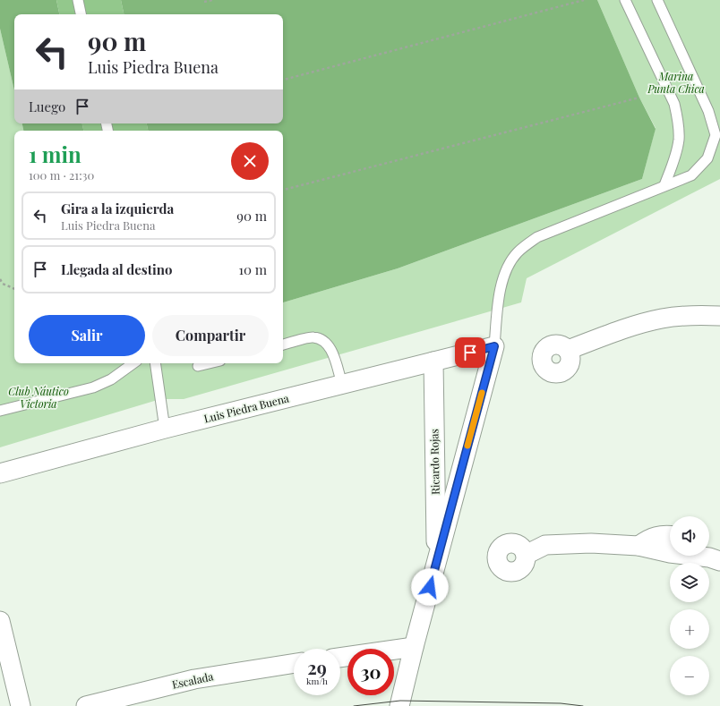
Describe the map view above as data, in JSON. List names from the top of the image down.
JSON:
{
  "streets": {
    "street": ["Luis Piedra Buena", "Ricardo Rojas", "Escalada"]
  },
  "crossings": [
    ["Luis Piedra Buena", "Ricardo Rojas"]
  ],
  "parks": ["Marina Punta Chica", "Club Náutico Victoria"],
  "page": {
    "turn": ["90 m", "Luis Piedra Buena"],
    "then": "Luego",
    "heading": ["1 min", "100 m · 21:30"],
    "list": [
      {
        "name": "Gira a la izquierda",
        "note": "Luis Piedra Buena",
        "value": "90 m"
      },
      {
        "name": "Llegada al destino",
        "value": "10 m"
      }
    ],
    "buttons": ["Salir", "Compartir"],
    "map_buttons": ["+", "−"],
    "speed": "29 km/h",
    "limit": "30"
  }
}
